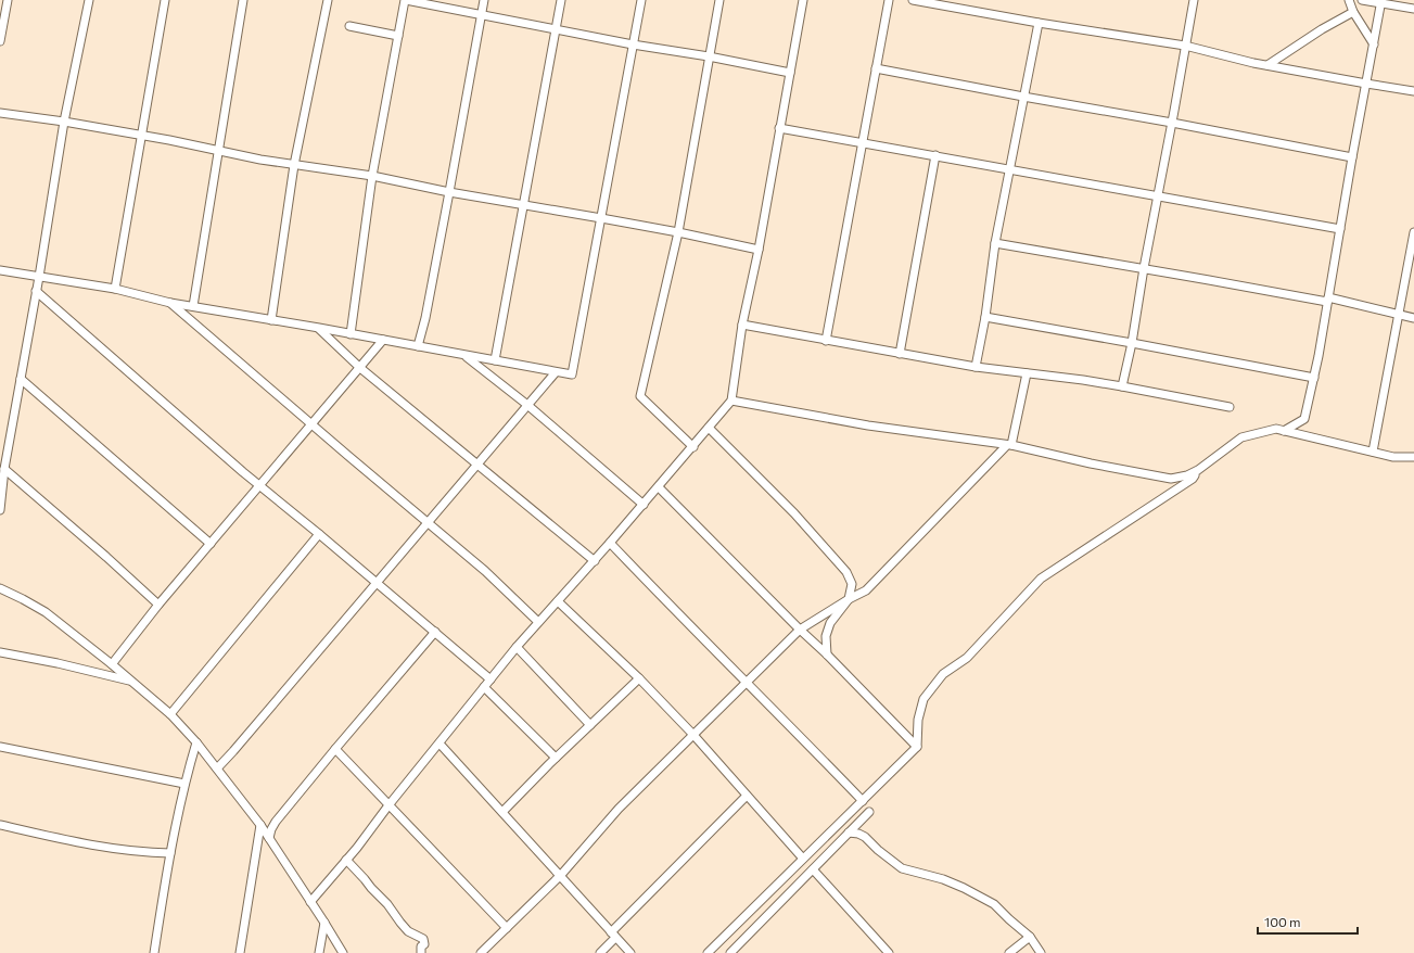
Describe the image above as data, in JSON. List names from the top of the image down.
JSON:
{
  "scale_bar": "100 m"
}
